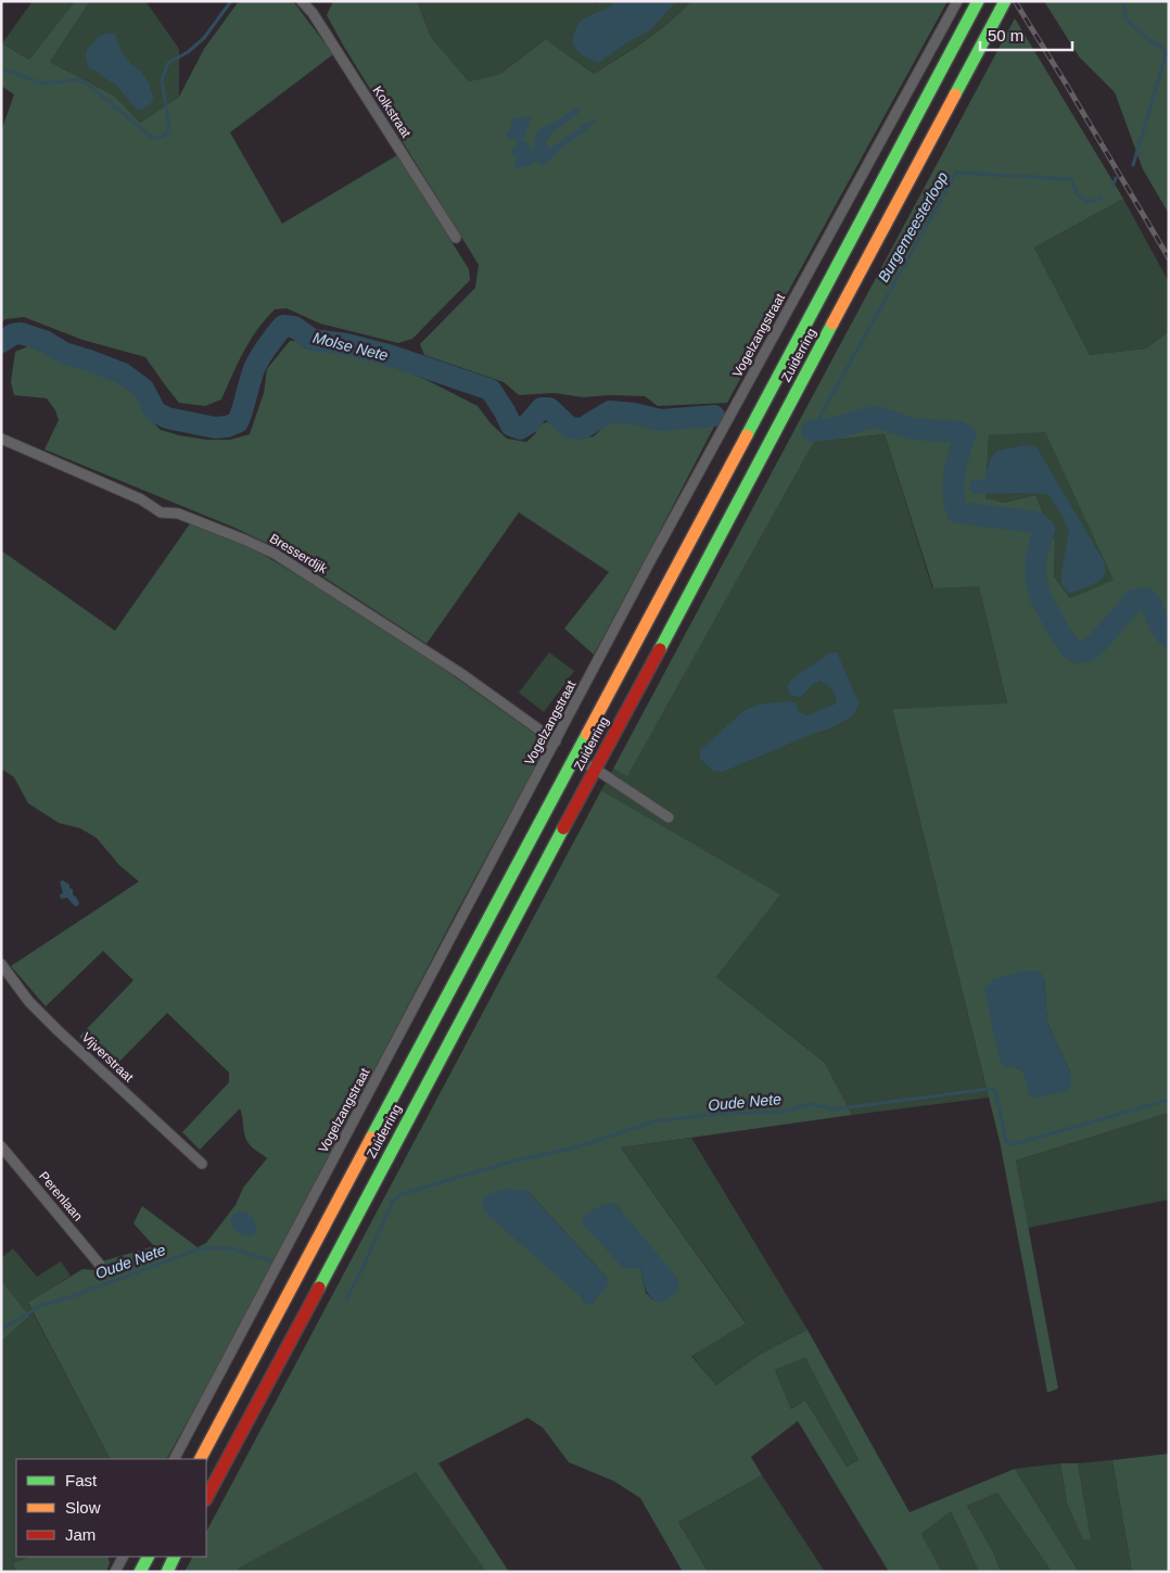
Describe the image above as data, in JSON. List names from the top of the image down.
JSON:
{
  "streets": {
    "highway": ["Zuiderring"],
    "street": [
      "Kolkstraat",
      "Vogelzangstraat",
      "Bresserdijk",
      "Vijverstraat",
      "Perenlaan"
    ]
  },
  "crossings": [
    ["Vogelzangstraat", "Bresserdijk"]
  ],
  "water": ["Burgemeesterloop", "Molse Nete", "Oude Nete"],
  "legend": ["Fast", "Slow", "Jam"],
  "scale_bar": "50 m"
}
